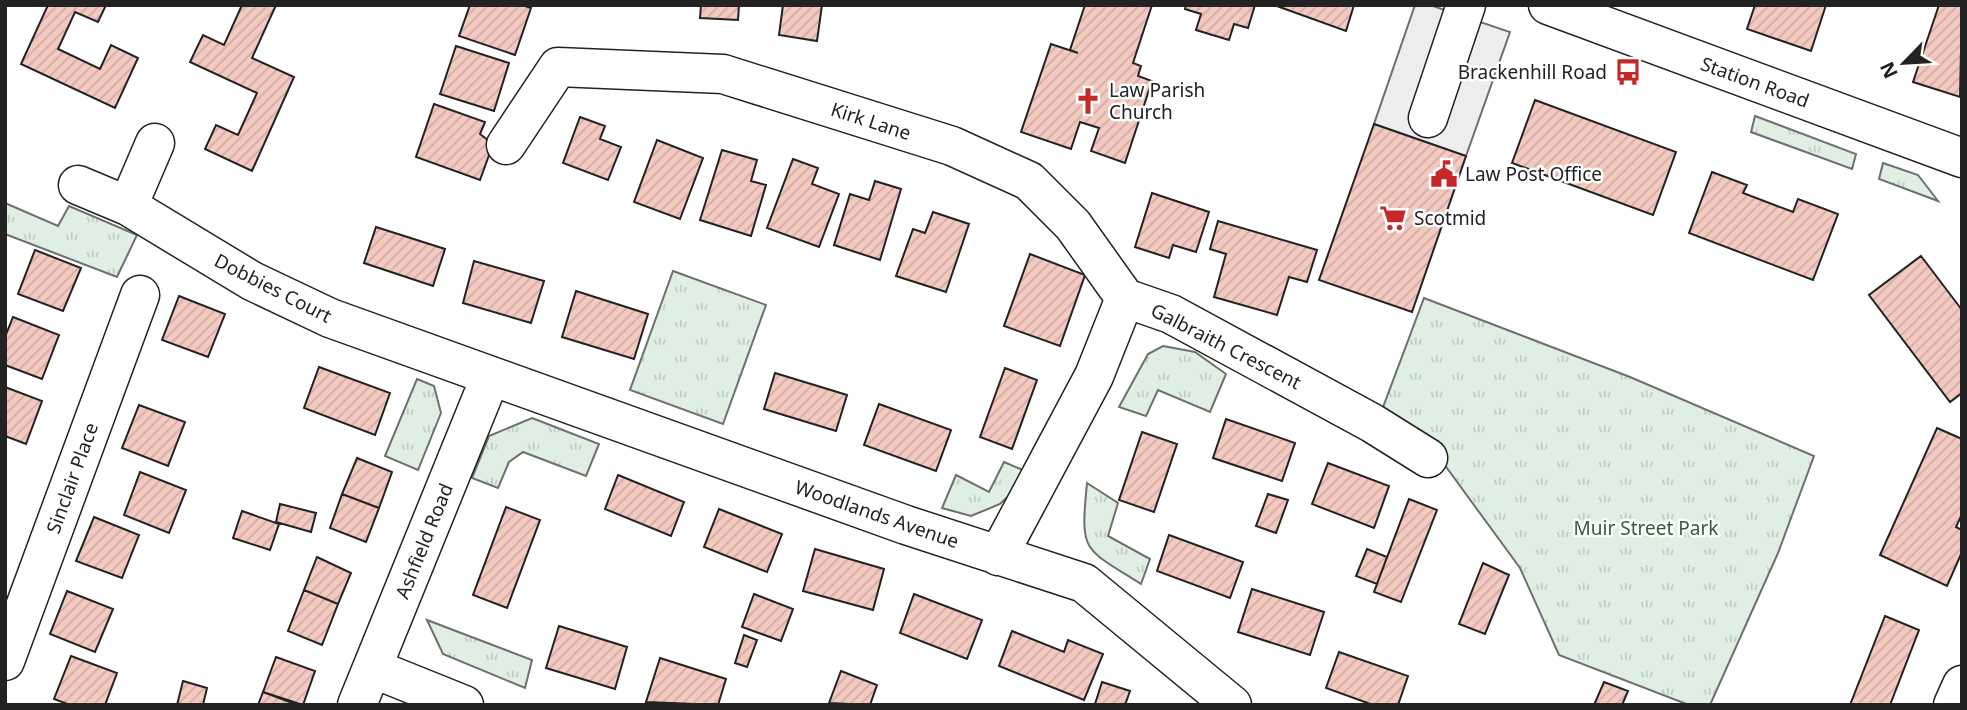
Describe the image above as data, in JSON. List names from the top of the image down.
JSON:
{
  "streets": {
    "street": [
      "Station Road",
      "Kirk Lane",
      "Dobbies Court",
      "Galbraith Crescent",
      "Sinclair Place",
      "Woodlands Avenue",
      "Ashfield Road"
    ]
  },
  "crossings": [
    ["Kirk Lane", "Galbraith Crescent"],
    ["Dobbies Court", "Woodlands Avenue"],
    ["Dobbies Court", "Ashfield Road"],
    ["Galbraith Crescent", "Woodlands Avenue"],
    ["Woodlands Avenue", "Ashfield Road"]
  ],
  "parks": ["Muir Street Park"],
  "places": {
    "bus stop": ["Brackenhill Road"],
    "church": ["Law Parish Church"],
    "public building": ["Law Post Office"],
    "supermarket": ["Scotmid"]
  },
  "north": "bottom left"
}
